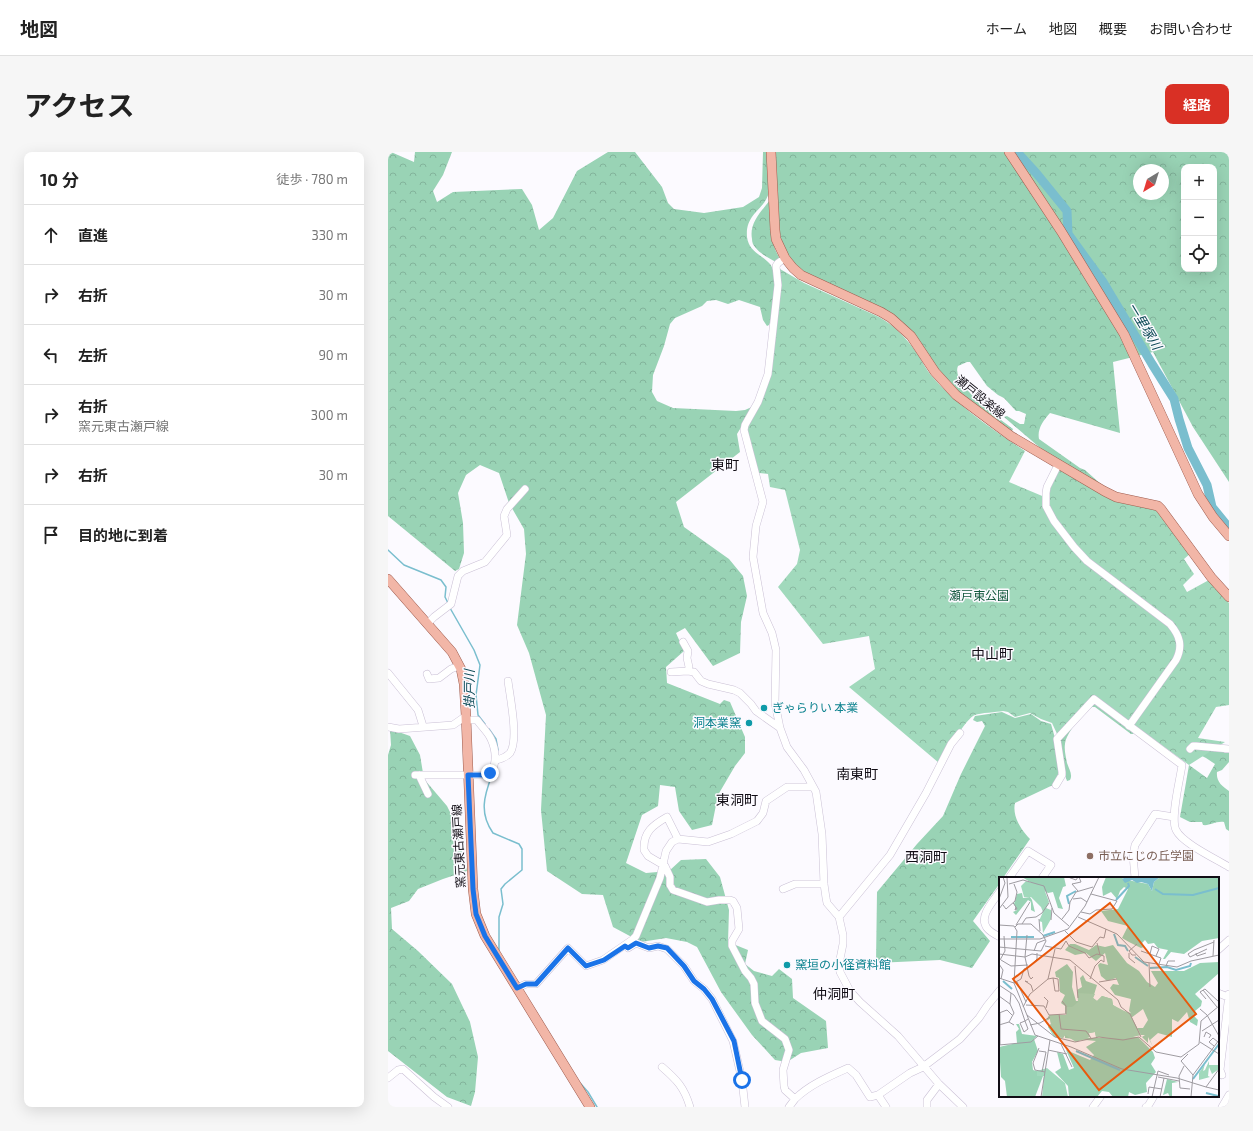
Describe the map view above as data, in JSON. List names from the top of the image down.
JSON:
{
  "streets": {
    "main road": ["瀬戸設楽線", "窯元東古瀬戸線"]
  },
  "districts": [
    "東町",
    "中山町",
    "南東町",
    "東洞町",
    "西洞町",
    "仲洞町"
  ],
  "water": ["一里塚川", "掛戸川"],
  "parks": ["瀬戸東公園"],
  "places": [
    "ぎゃらりい 本業",
    "洞本業窯",
    "市立にじの丘学園",
    "窯垣の小径資料館"
  ],
  "north": "bottom left",
  "page": {
    "header": "地図",
    "nav": [
      "ホーム",
      "地図",
      "概要",
      "お問い合わせ"
    ],
    "title": "アクセス",
    "buttons": "経路",
    "heading": ["10 分", "徒歩 · 780 m"],
    "map_buttons": ["+", "−"],
    "list": [
      ["直進", "330 m"],
      ["右折", "30 m"],
      ["左折", "90 m"],
      ["右折", "窯元東古瀬戸線", "300 m"],
      ["右折", "30 m"],
      "目的地に到着"
    ]
  }
}
